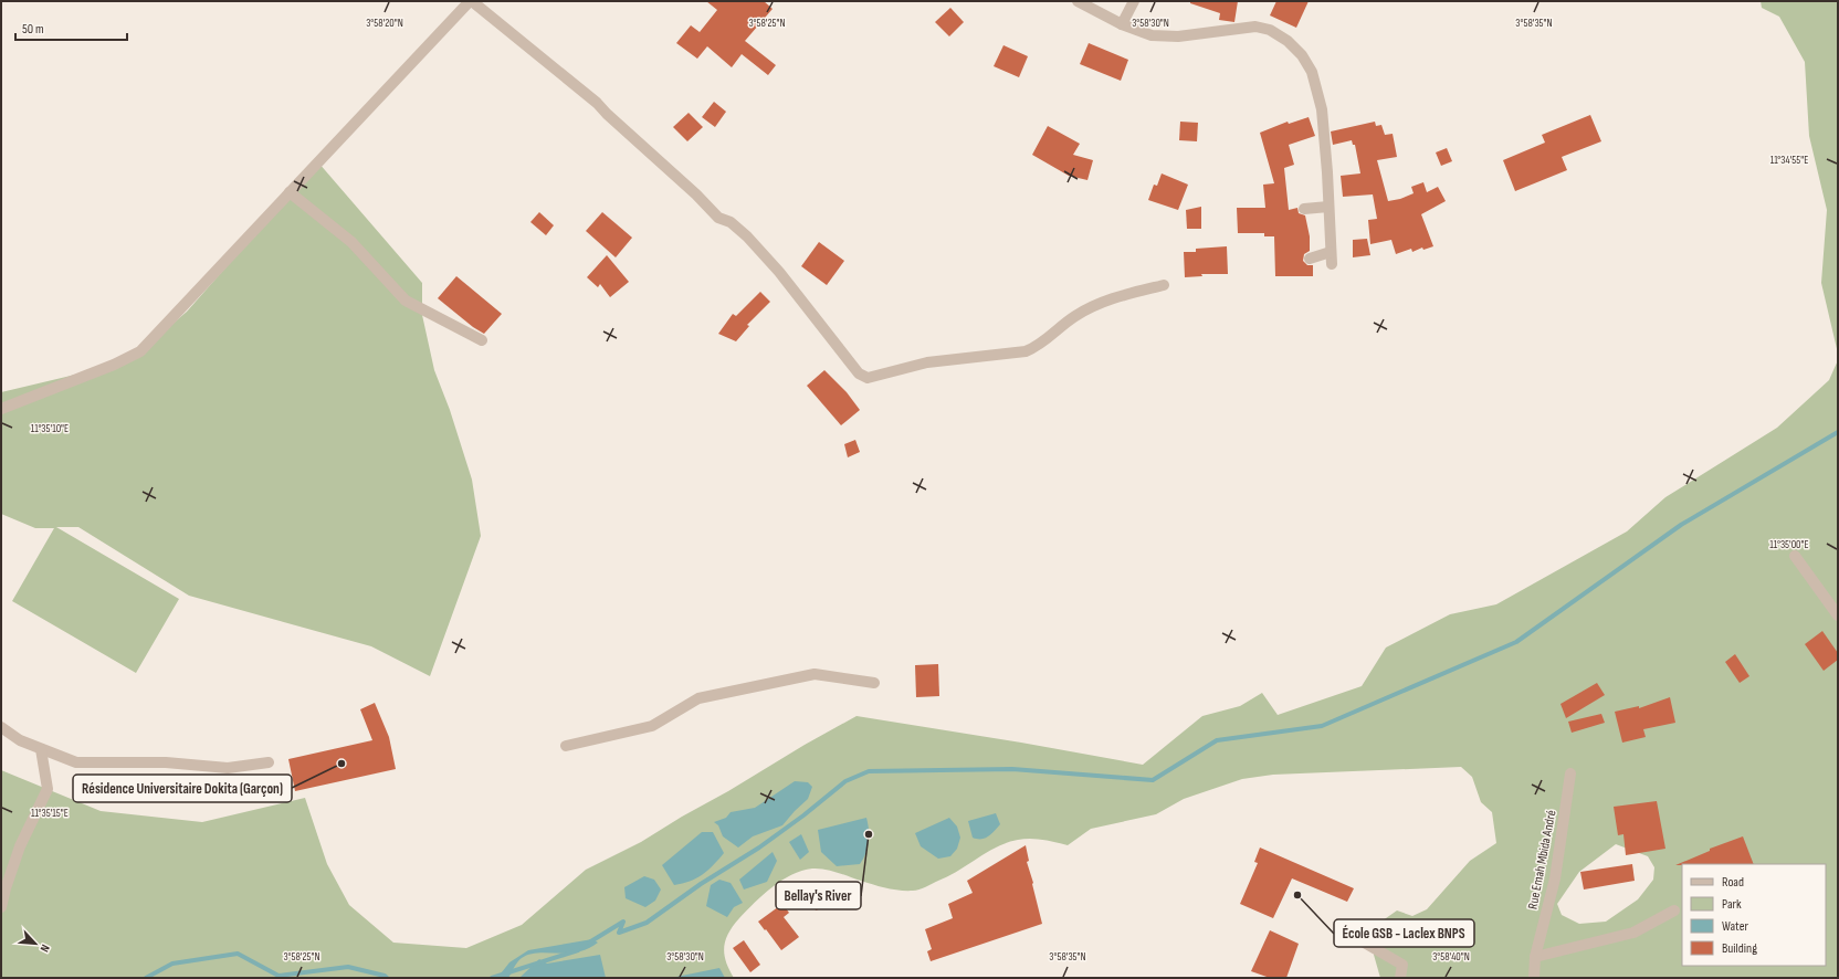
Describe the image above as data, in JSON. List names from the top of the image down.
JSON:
{
  "streets": {
    "street": ["Rue Emah Mbida André"]
  },
  "places": ["Résidence Universitaire Dokita (Garçon)", "Bellay's River", "École GSB - Laclex BNPS"],
  "legend": [
    "Road",
    "Park",
    "Water",
    "Building"
  ],
  "scale_bar": "50 m",
  "north": "bottom right",
  "coordinates": [
    "3°58'20\"N",
    "3°58'25\"N",
    "3°58'30\"N",
    "3°58'35\"N",
    "11°34'55\"E",
    "11°35'10\"E",
    "11°35'00\"E",
    "11°35'15\"E",
    "3°58'40\"N"
  ]
}
